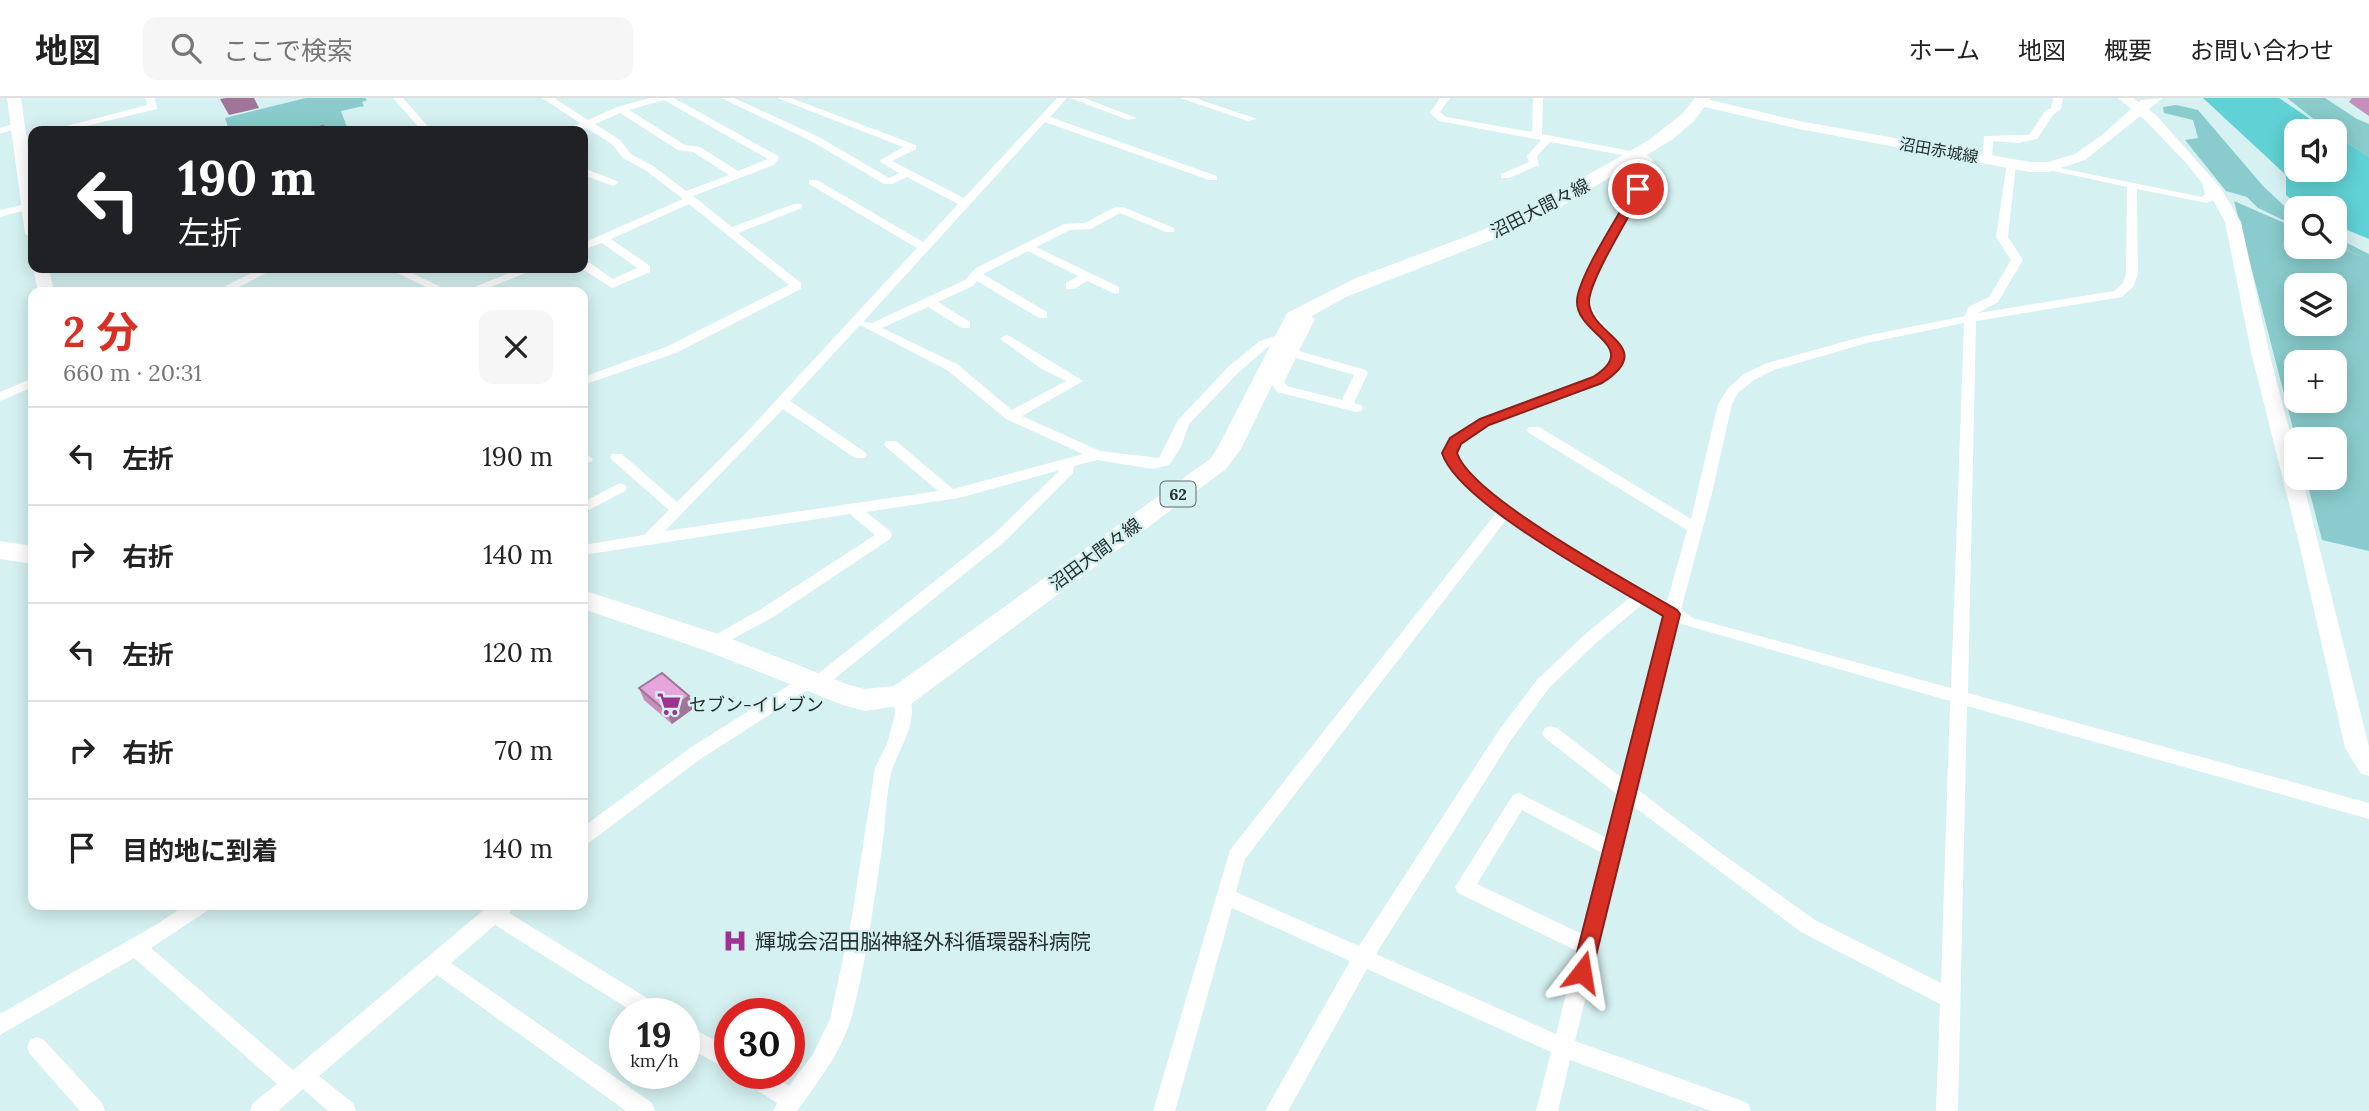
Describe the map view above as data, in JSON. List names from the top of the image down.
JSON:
{
  "streets": {
    "main road": ["沼田赤城線", "沼田大間々線", "62"]
  },
  "crossings": [
    ["沼田赤城線", "沼田大間々線"]
  ],
  "places": {
    "supermarket": ["セブン-イレブン"],
    "hospital": ["輝城会沼田脳神経外科循環器科病院"]
  },
  "page": {
    "header": "地図",
    "search": "ここで検索",
    "nav": [
      "ホーム",
      "地図",
      "概要",
      "お問い合わせ"
    ],
    "map_buttons": ["+", "−"],
    "turn": ["190 m", "左折"],
    "heading": ["2 分", "660 m · 20:31"],
    "list": [
      {
        "name": "左折",
        "value": "190 m"
      },
      {
        "name": "右折",
        "value": "140 m"
      },
      {
        "name": "左折",
        "value": "120 m"
      },
      {
        "name": "右折",
        "value": "70 m"
      },
      {
        "name": "目的地に到着",
        "value": "140 m"
      }
    ],
    "speed": "19 km/h",
    "limit": "30"
  }
}
